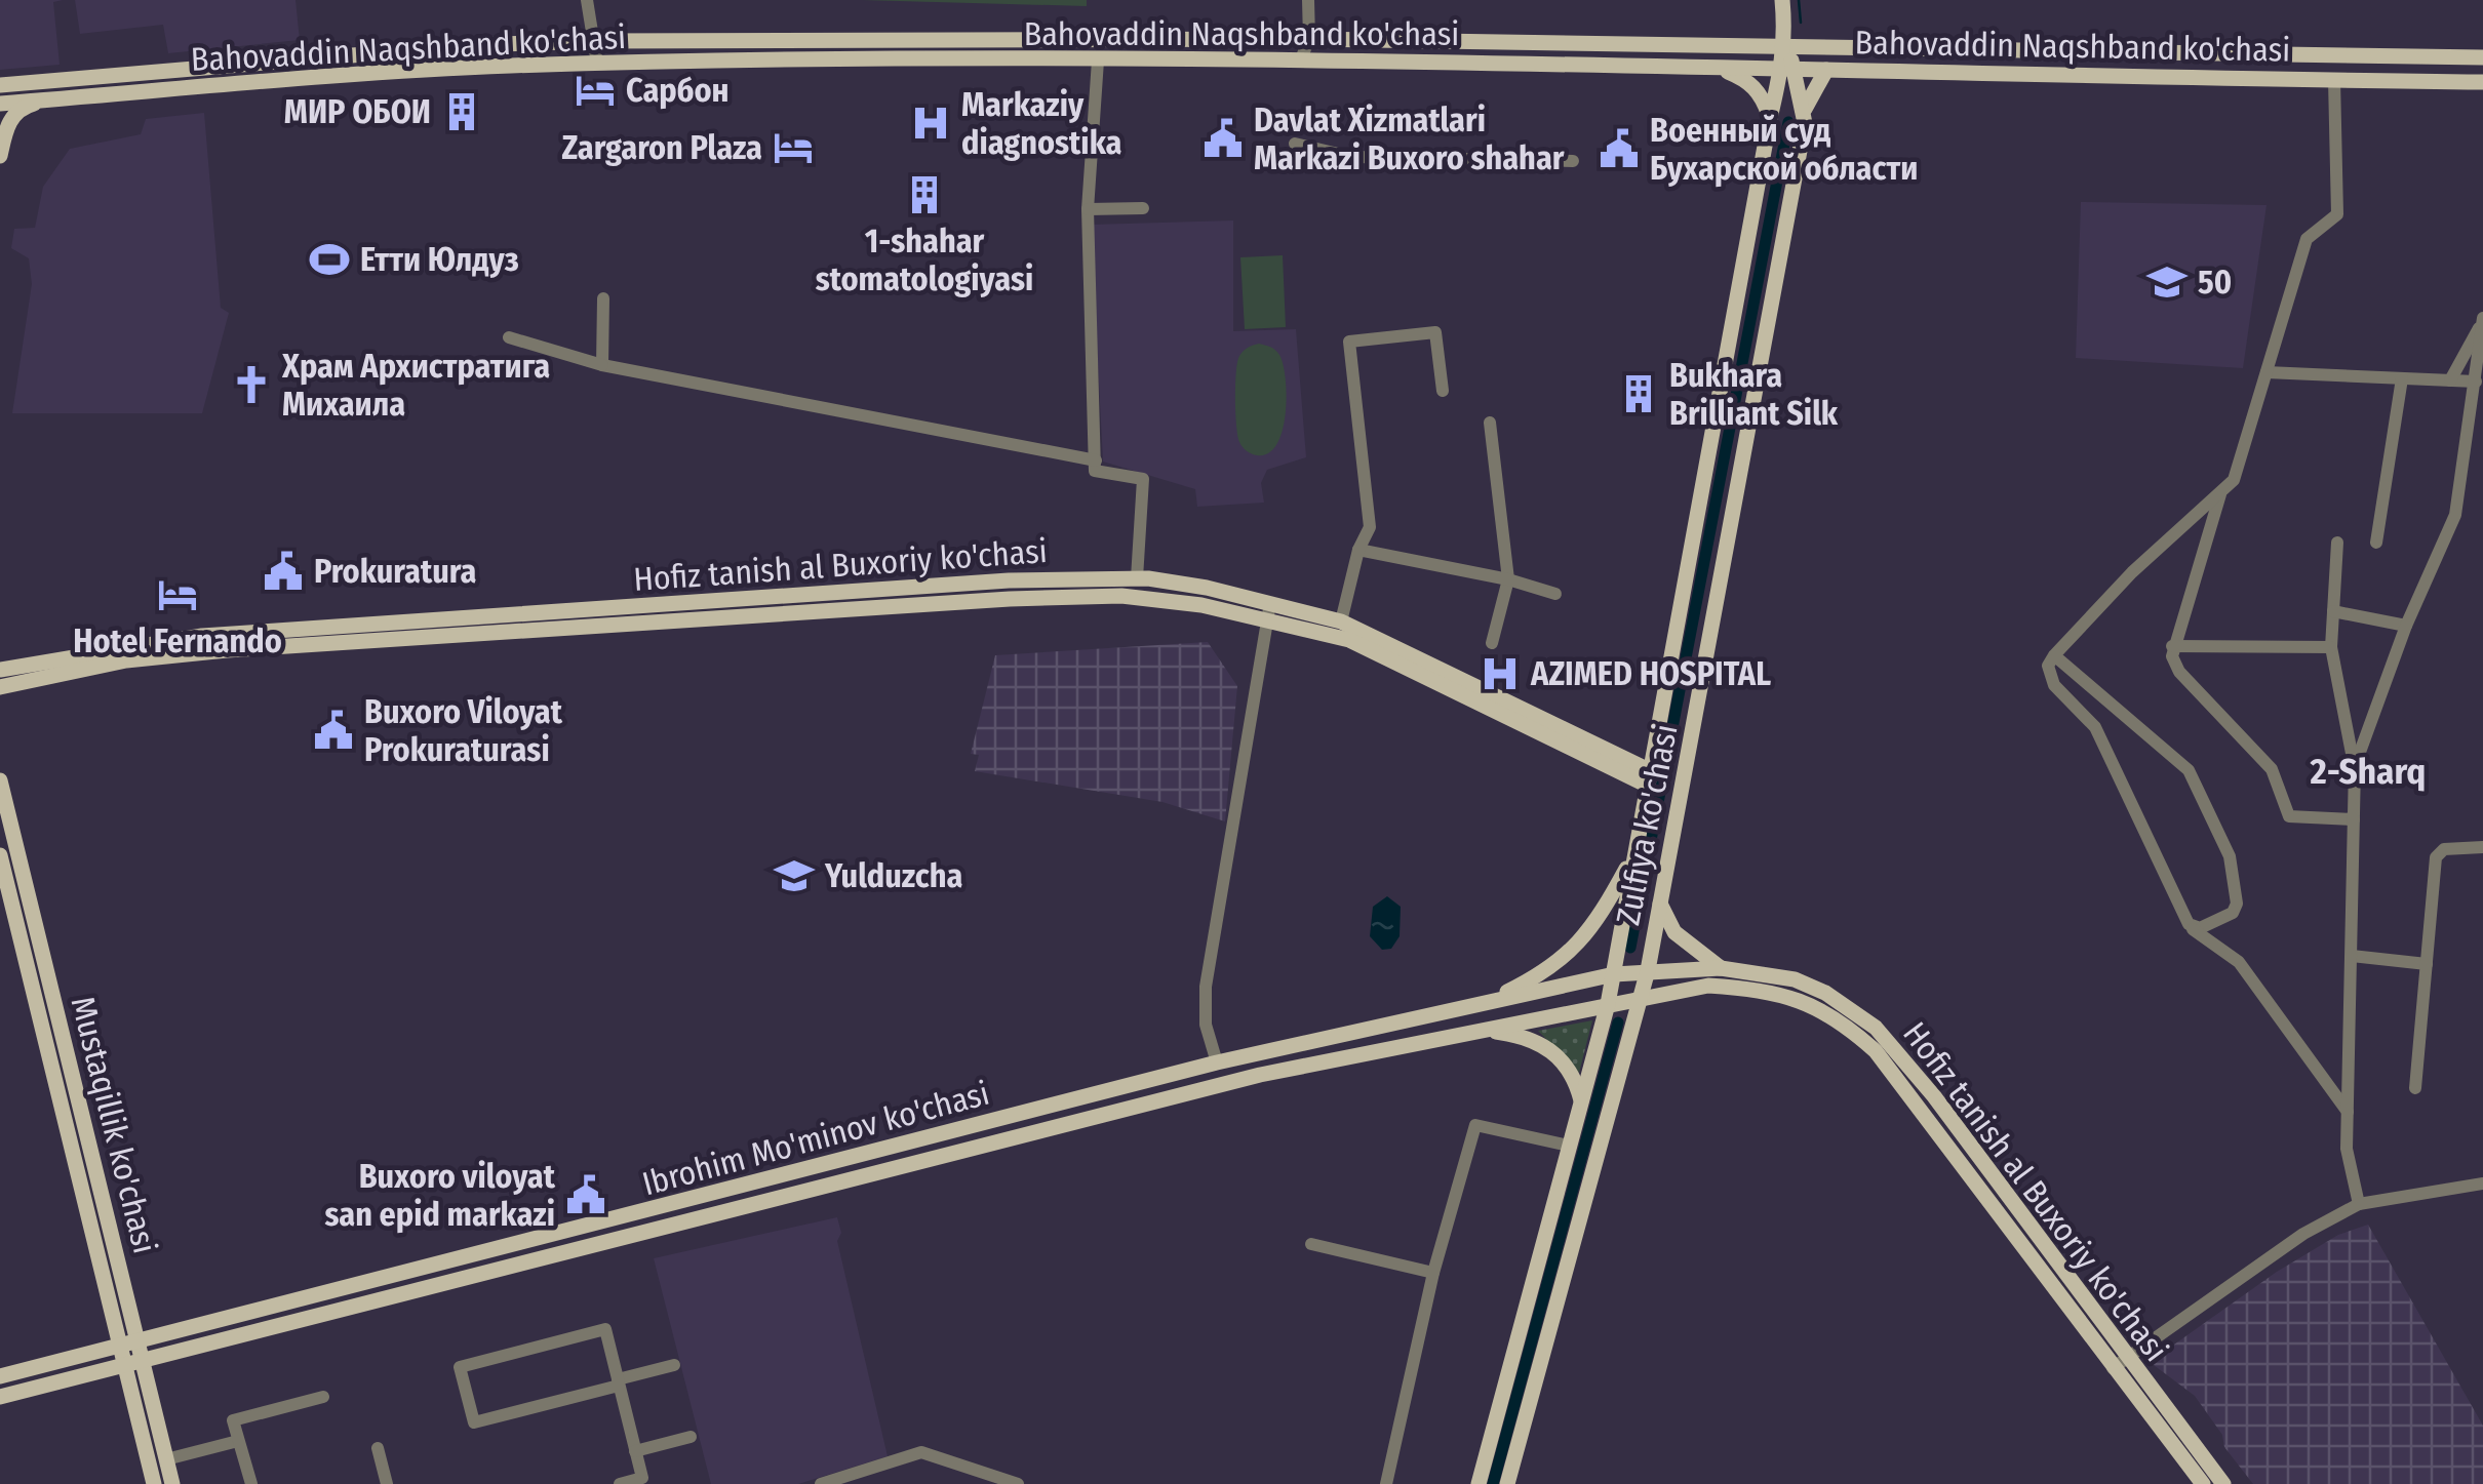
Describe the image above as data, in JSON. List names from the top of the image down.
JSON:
{
  "streets": {
    "main road": [
      "Bahovaddin Naqshband ko'chasi",
      "Hofiz tanish al Buxoriy ko'chasi",
      "Zulfiya ko'chasi",
      "Mustaqillik ko'chasi",
      "Ibrohim Mo'minov ko'chasi"
    ]
  },
  "crossings": [
    ["Bahovaddin Naqshband ko'chasi", "Zulfiya ko'chasi"],
    ["Hofiz tanish al Buxoriy ko'chasi", "Zulfiya ko'chasi"],
    ["Hofiz tanish al Buxoriy ko'chasi", "Ibrohim Mo'minov ko'chasi"],
    ["Zulfiya ko'chasi", "Ibrohim Mo'minov ko'chasi"],
    ["Mustaqillik ko'chasi", "Ibrohim Mo'minov ko'chasi"]
  ],
  "districts": ["2-Sharq"],
  "places": {
    "hotel": ["Сарбон", "Zargaron Plaza", "Hotel Fernando"],
    "building": ["МИР ОБОИ", "1-shahar stomatologiyasi", "Bukhara Brilliant Silk"],
    "hospital": ["Markaziy diagnostika", "AZIMED HOSPITAL"],
    "public building": [
      "Davlat Xizmatlari Markazi Buxoro shahar",
      "Военный суд Бухарской области",
      "Prokuratura",
      "Buxoro Viloyat Prokuraturasi",
      "Buxoro viloyat san epid markazi"
    ],
    "sports": ["Етти Юлдуз"],
    "school or university": ["50", "Yulduzcha"],
    "church": ["Храм Архистратига Михаила"]
  }
}
